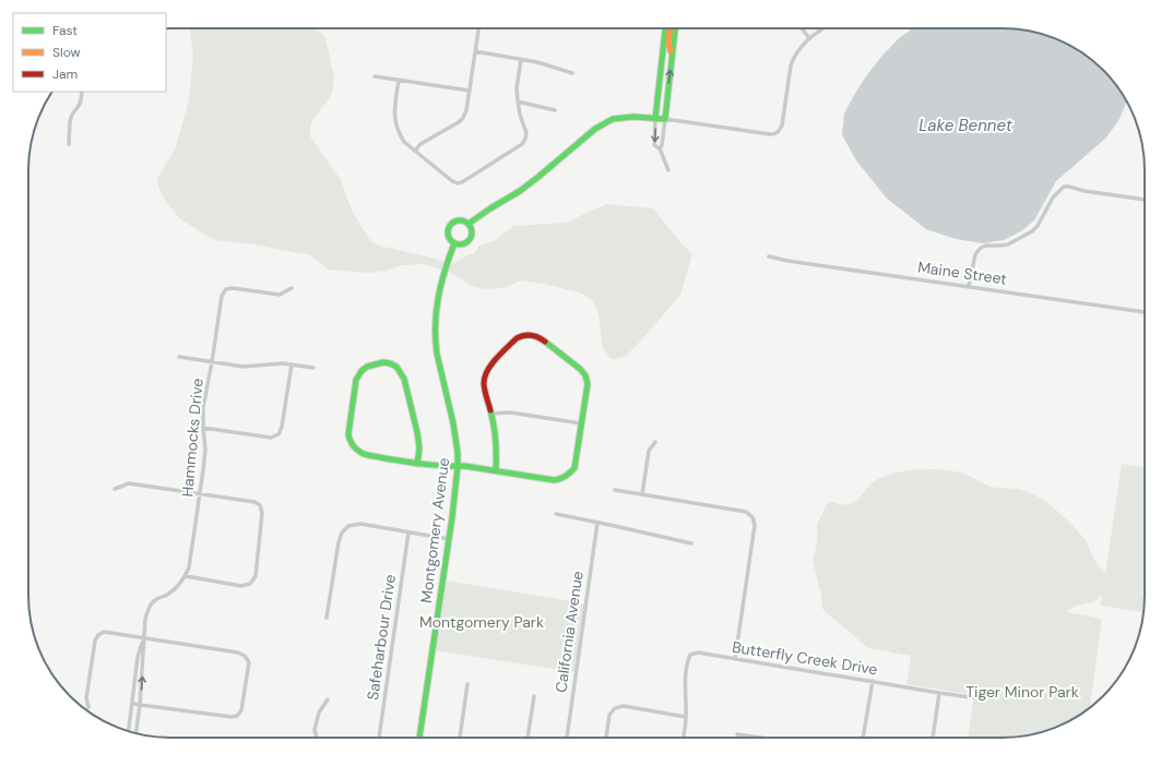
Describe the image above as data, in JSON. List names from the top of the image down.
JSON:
{
  "streets": {
    "street": [
      "Maine Street",
      "Hammocks Drive",
      "Montgomery Avenue",
      "California Avenue",
      "Safeharbour Drive",
      "Butterfly Creek Drive"
    ]
  },
  "water": ["Lake Bennet"],
  "parks": ["Montgomery Park", "Tiger Minor Park"],
  "legend": ["Fast", "Slow", "Jam"]
}
